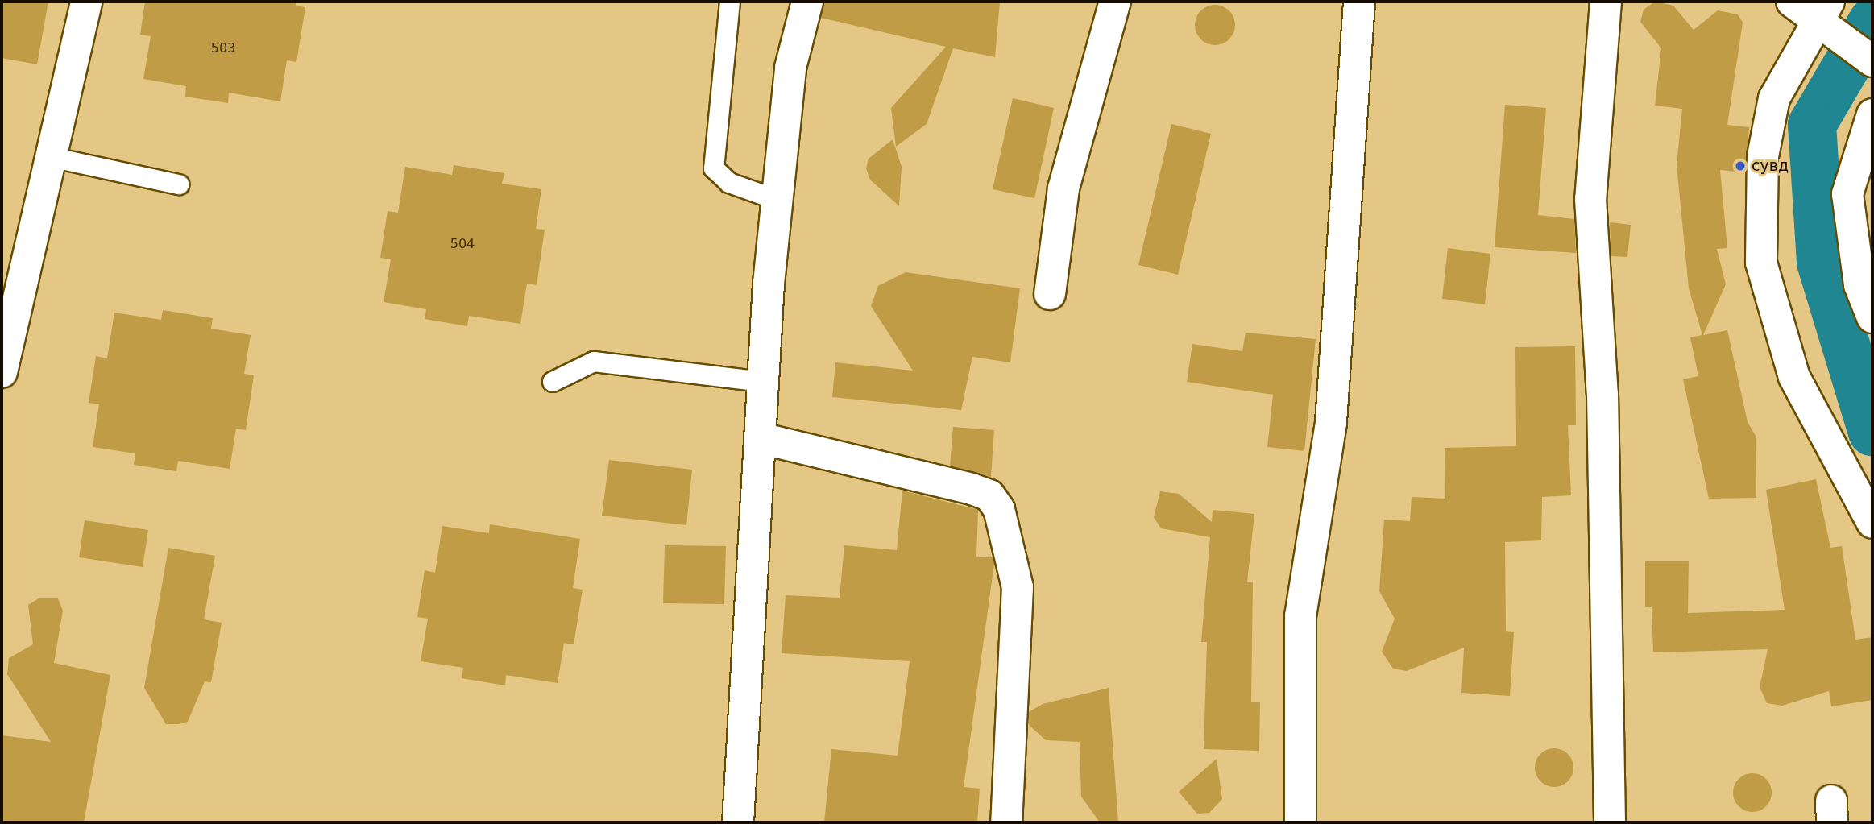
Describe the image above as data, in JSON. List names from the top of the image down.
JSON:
{
  "places": ["сувд"],
  "house_numbers": ["503", "504"]
}
